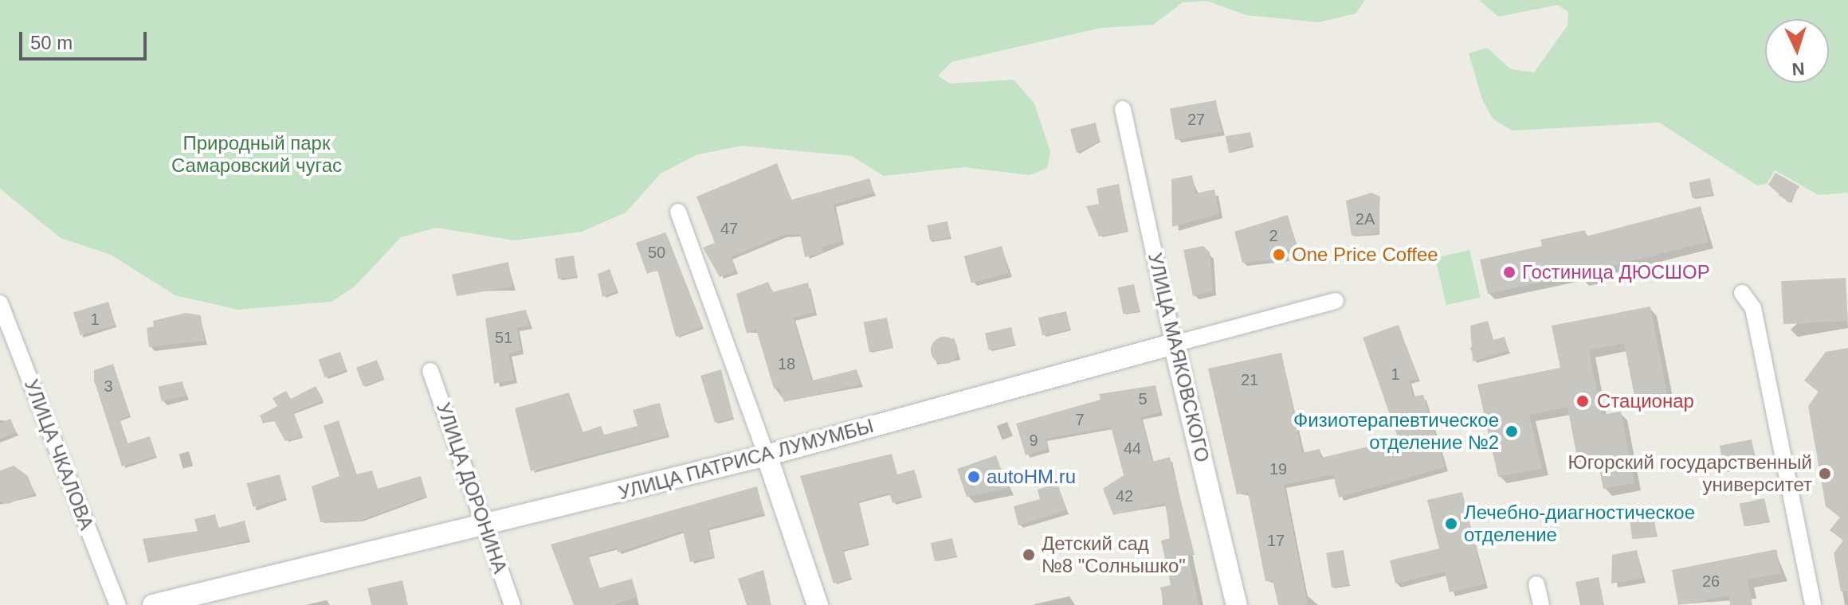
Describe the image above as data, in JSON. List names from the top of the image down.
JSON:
{
  "streets": {
    "street": [
      "УЛИЦА МАЯКОВСКОГО",
      "УЛИЦА ЧКАЛОВА",
      "УЛИЦА ПАТРИСА ЛУМУМБЫ",
      "УЛИЦА ДОРОНИНА"
    ]
  },
  "crossings": [
    ["УЛИЦА МАЯКОВСКОГО", "УЛИЦА ПАТРИСА ЛУМУМБЫ"],
    ["УЛИЦА ПАТРИСА ЛУМУМБЫ", "УЛИЦА ДОРОНИНА"]
  ],
  "parks": ["Природный парк Самаровский чугас"],
  "places": [
    "One Price Coffee",
    "Гостиница ДЮСШОР",
    "Стационар",
    "Физиотерапевтическое отделение №2",
    "Югорский государственный университет",
    "autoHM.ru",
    "Лечебно-диагностическое отделение",
    "Детский сад №8 \"Солнышко\""
  ],
  "house_numbers": [
    "27",
    "2А",
    "47",
    "2",
    "50",
    "1",
    "51",
    "18",
    "1",
    "21",
    "3",
    "5",
    "7",
    "9",
    "44",
    "19",
    "42",
    "17",
    "26"
  ],
  "scale_bar": "50 m",
  "north": "bottom"
}
